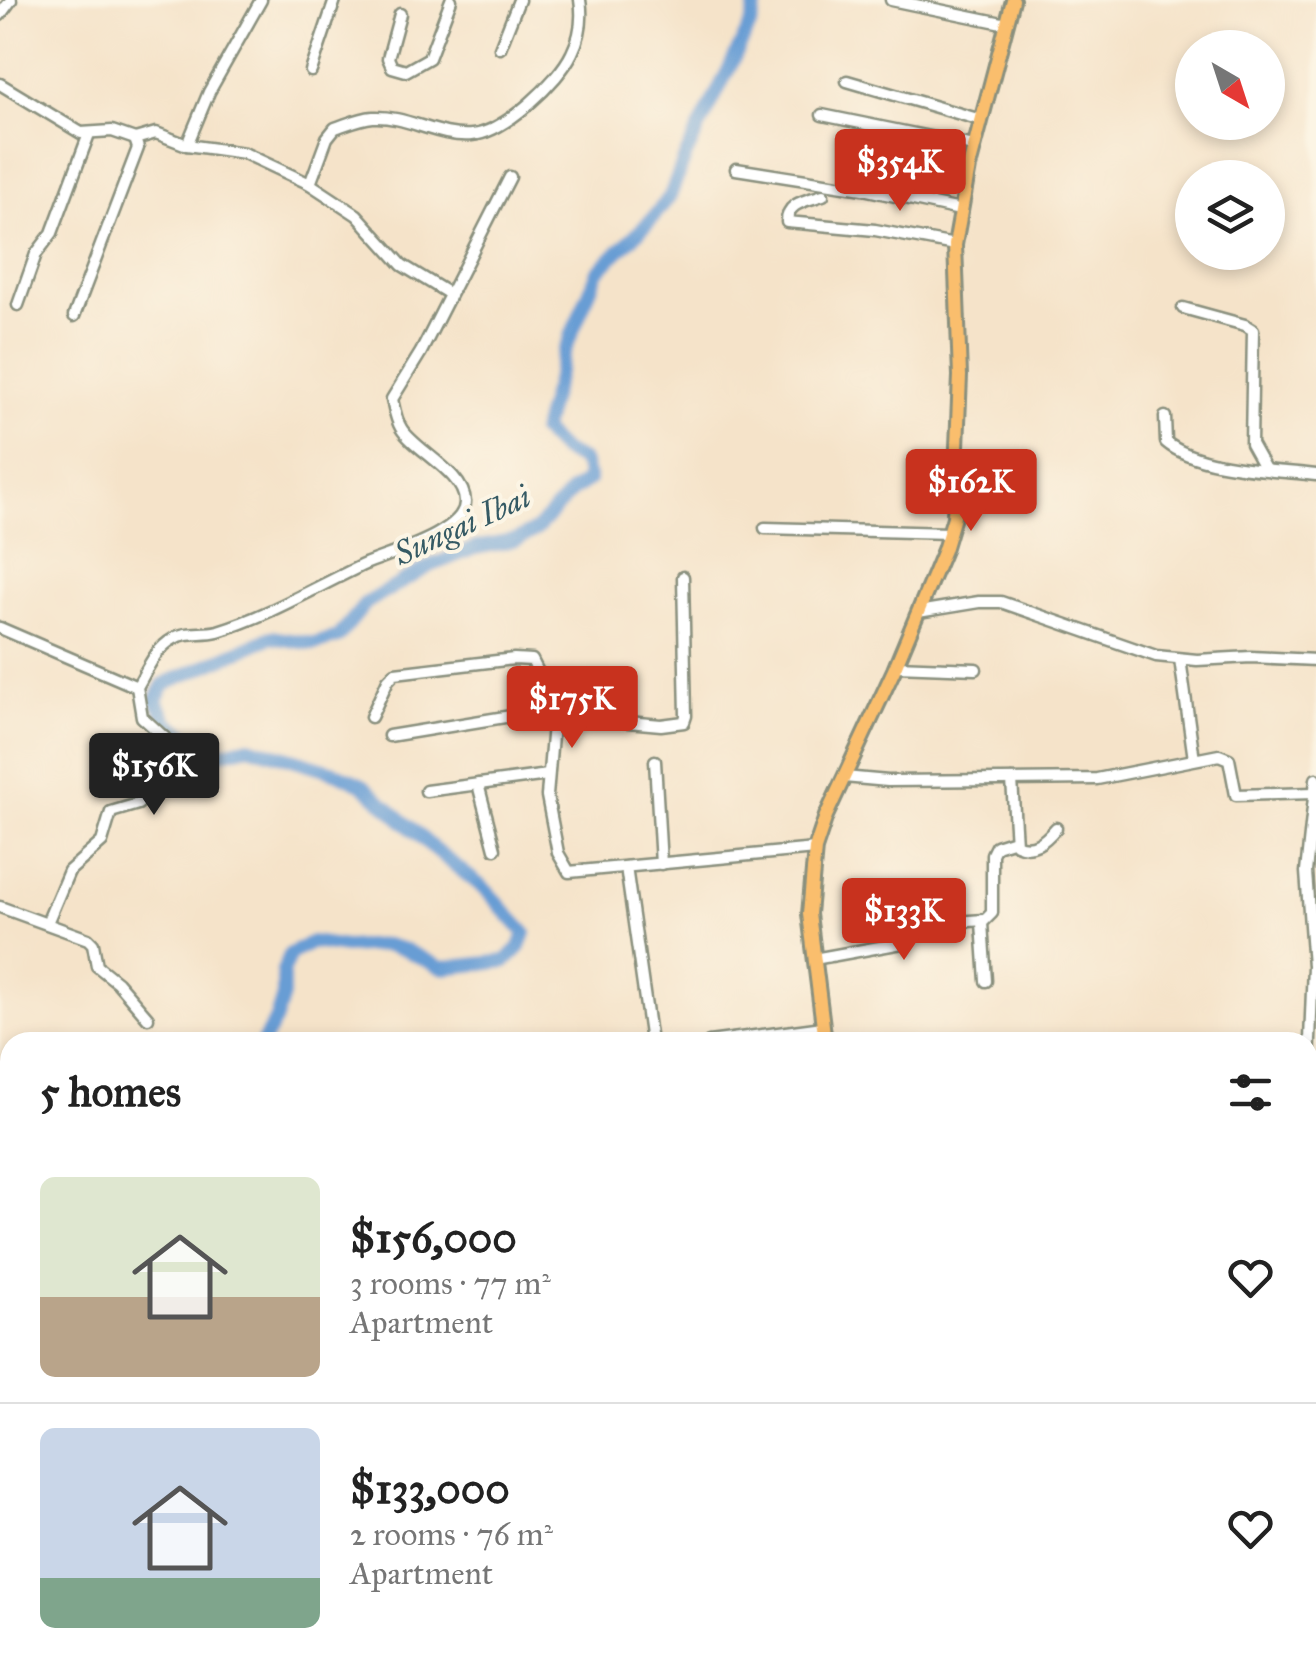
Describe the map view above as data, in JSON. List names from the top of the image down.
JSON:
{
  "water": ["Sungai Ibai"],
  "north": "bottom right",
  "page": {
    "price": [
      "$354K",
      "$162K",
      "$175K",
      "$156K",
      "$133K"
    ],
    "heading": "5 homes",
    "list": [
      {
        "name": "$156,000",
        "note": "3 rooms · 77 m² · Apartment"
      },
      {
        "name": "$133,000",
        "note": "2 rooms · 76 m² · Apartment"
      }
    ]
  }
}
